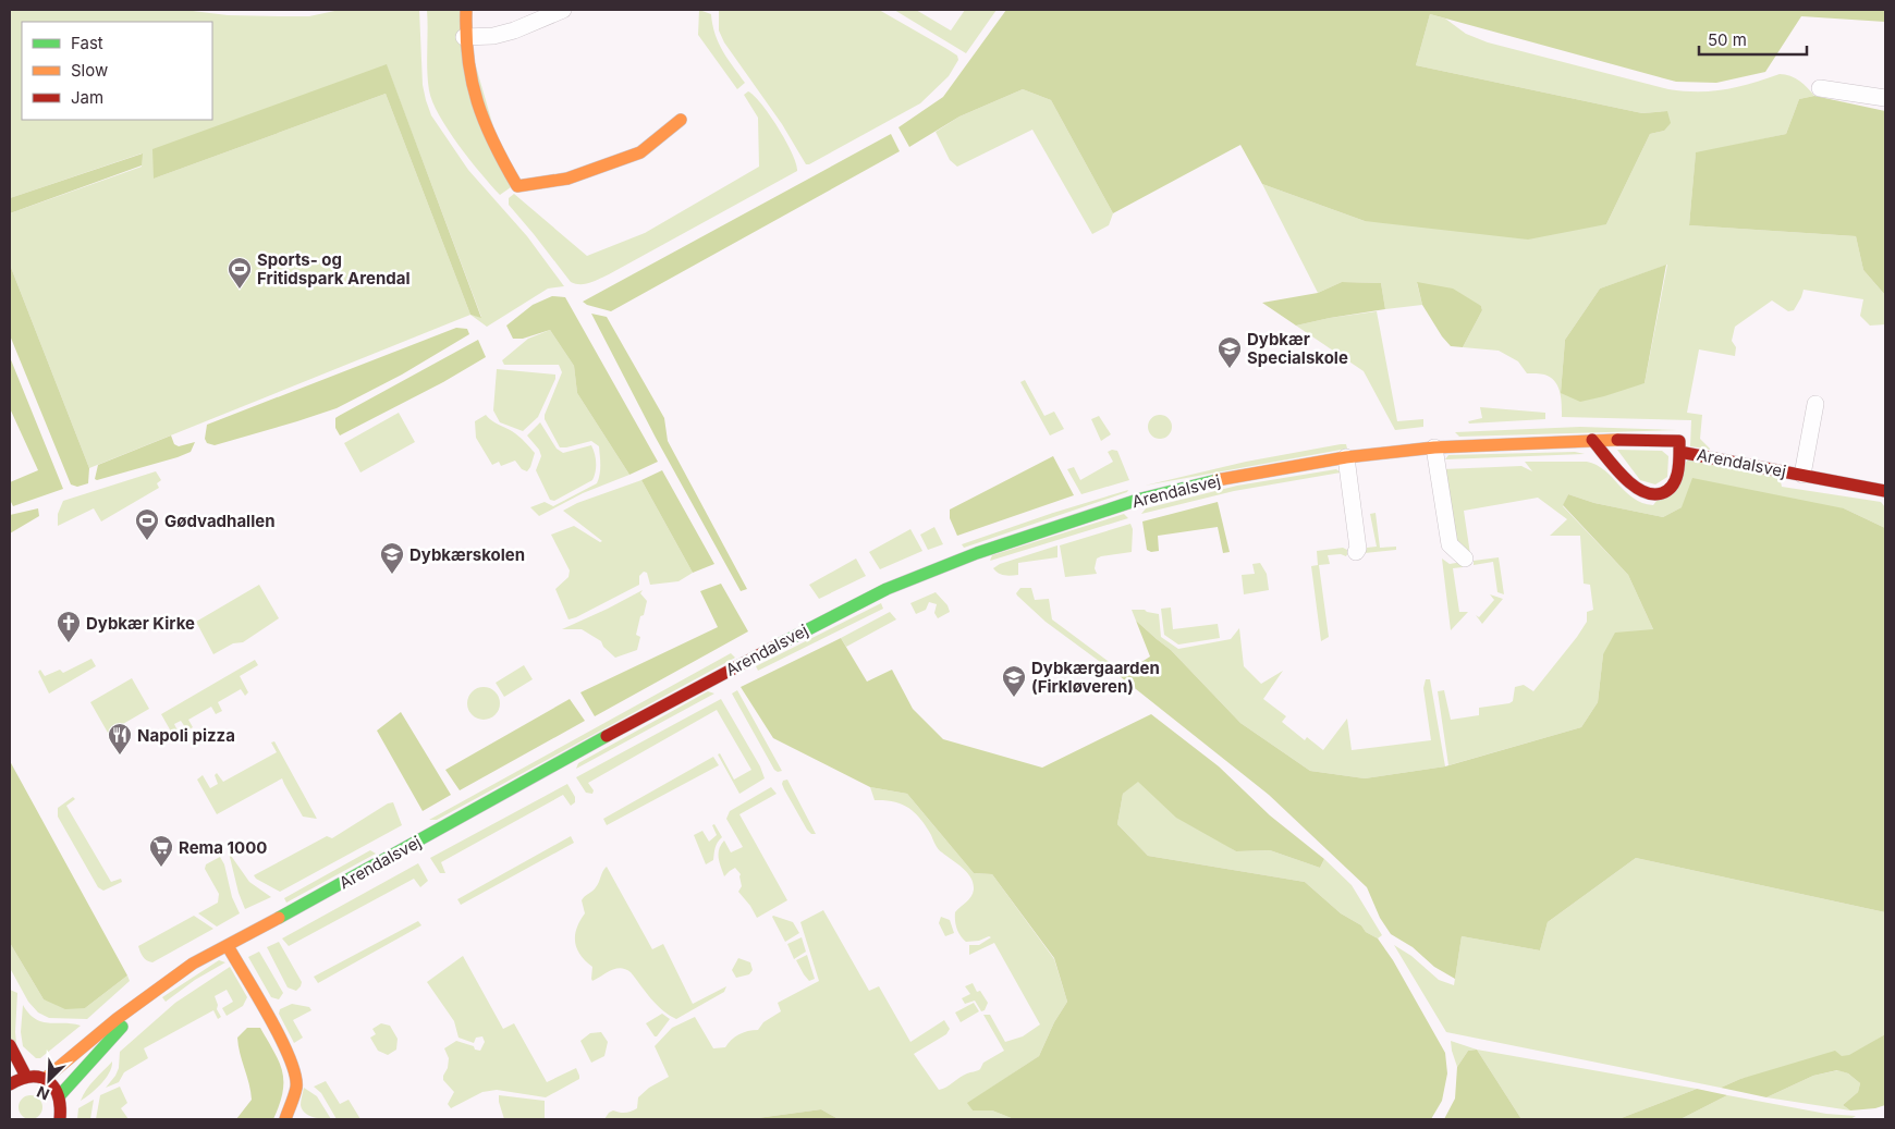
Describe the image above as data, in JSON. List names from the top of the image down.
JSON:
{
  "streets": {
    "street": ["Arendalsvej"]
  },
  "places": {
    "sports": ["Sports- og Fritidspark Arendal", "Gødvadhallen"],
    "school or university": ["Dybkær Specialskole", "Dybkærskolen", "Dybkærgaarden (Firkløveren)"],
    "church": ["Dybkær Kirke"],
    "restaurant": ["Napoli pizza"],
    "supermarket": ["Rema 1000"]
  },
  "legend": ["Fast", "Slow", "Jam"],
  "scale_bar": "50 m",
  "north": "bottom left"
}
